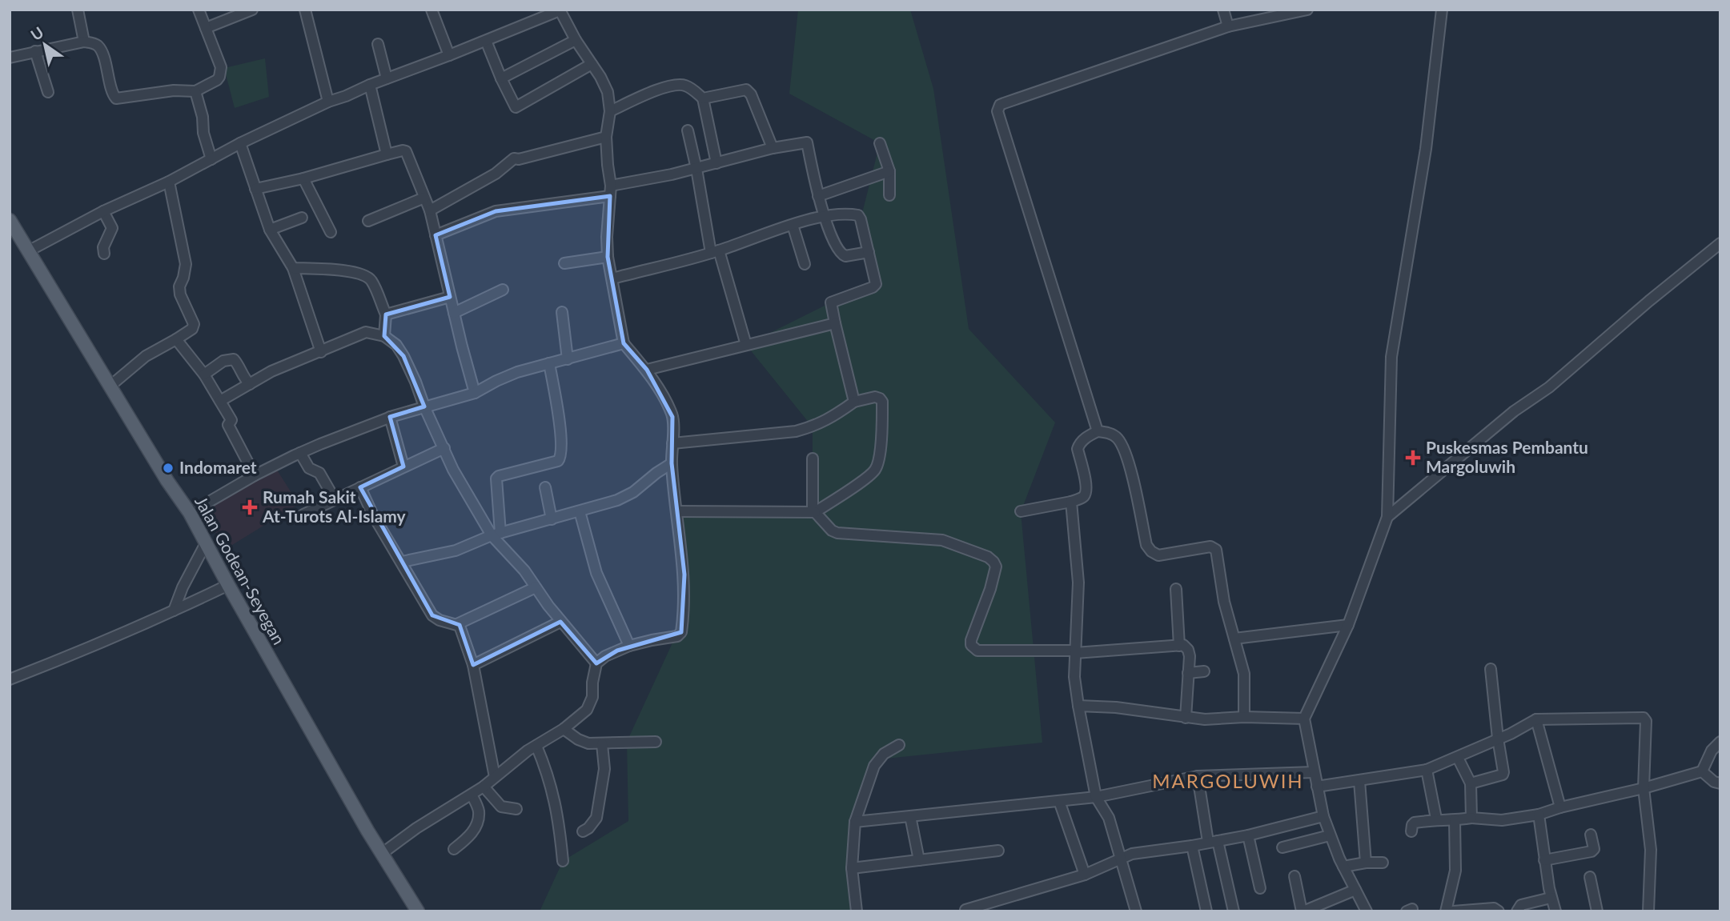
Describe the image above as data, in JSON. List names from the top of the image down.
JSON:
{
  "streets": {
    "main road": ["Jalan Godean-Seyegan"]
  },
  "districts": ["MARGOLUWIH"],
  "places": {
    "health": ["Puskesmas Pembantu Margoluwih", "Rumah Sakit At-Turots Al-Islamy"],
    "other": ["Indomaret"]
  },
  "north": "top left"
}
